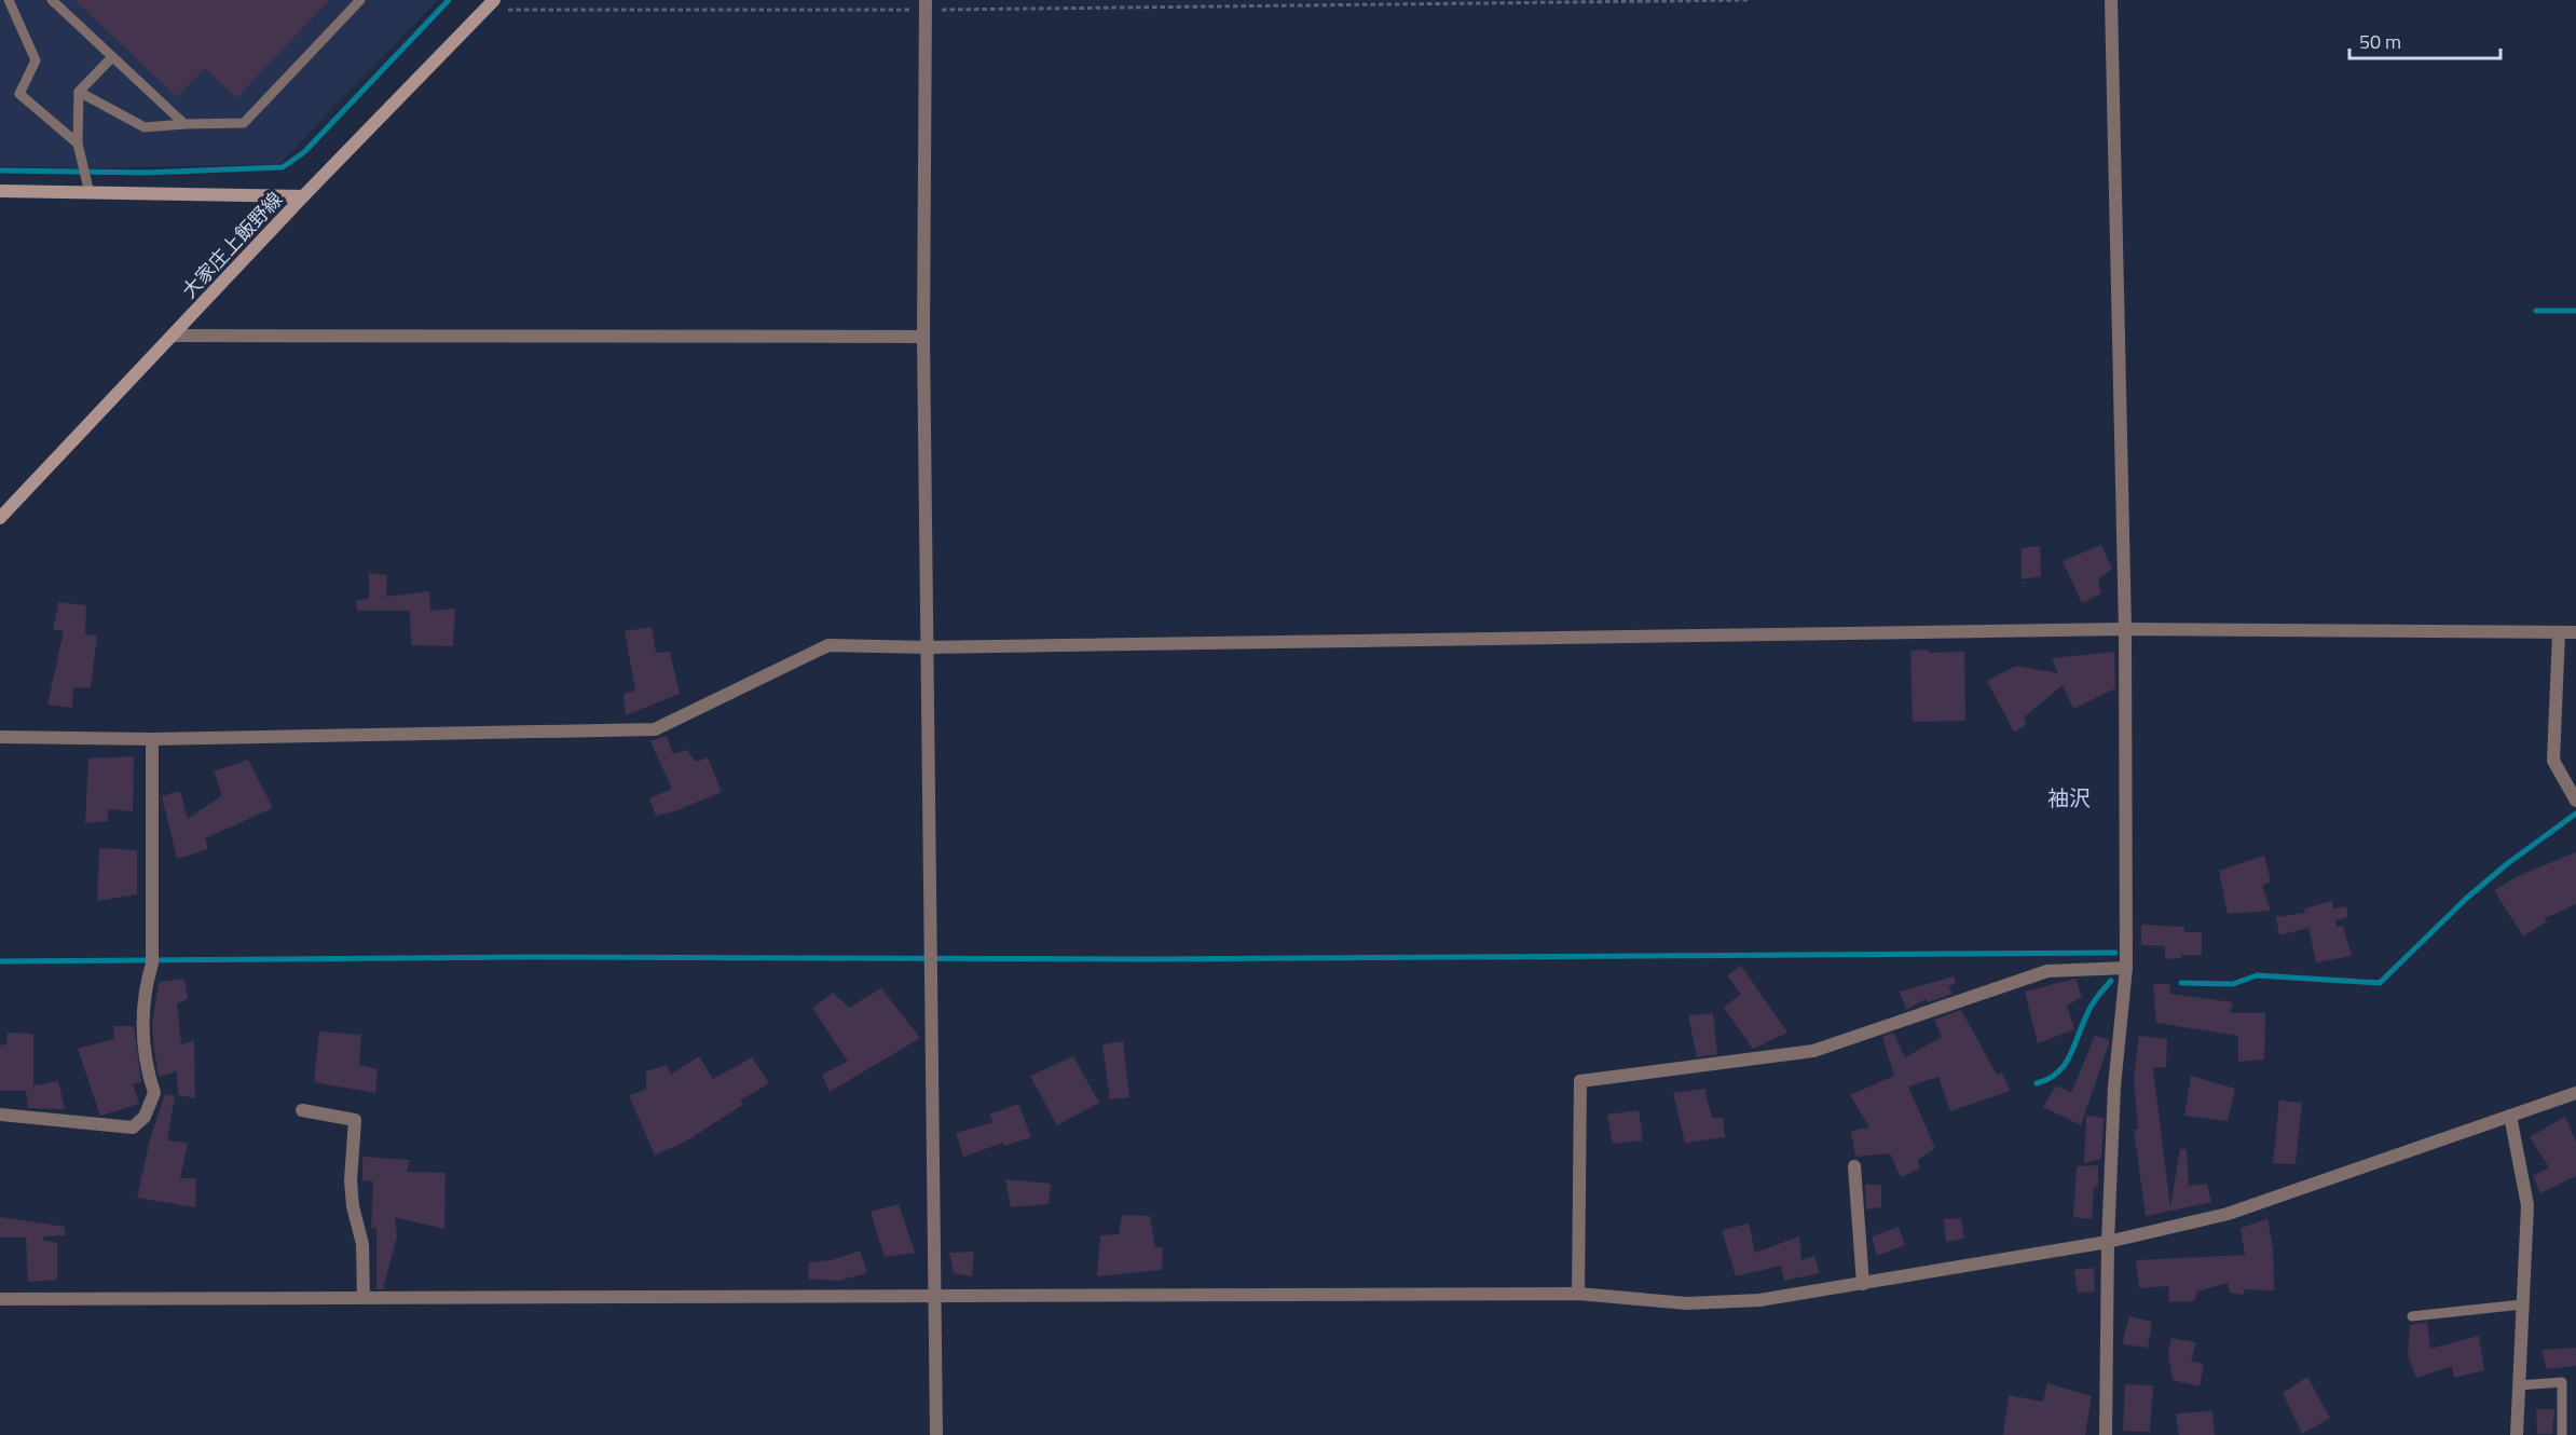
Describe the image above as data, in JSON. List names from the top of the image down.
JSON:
{
  "streets": {
    "main road": ["大家庄上飯野線"]
  },
  "districts": ["袖沢"],
  "scale_bar": "50 m"
}
